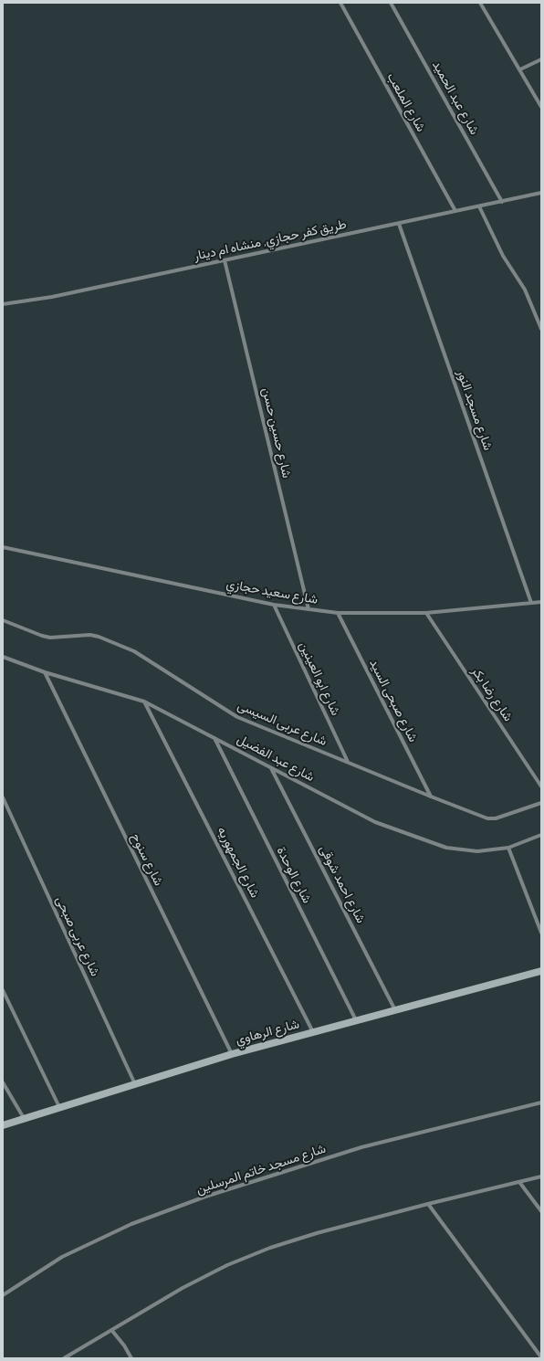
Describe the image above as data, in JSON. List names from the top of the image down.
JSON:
{
  "streets": {
    "street": [
      "شارع عبد الحميد",
      "شارع الملعب",
      "طريق كفر حجازي, منشاه ام دينار",
      "شارع مسجد النور",
      "شارع حسين حسن",
      "شارع سعيد حجازي",
      "شارع ابو العينين",
      "شارع رضا بكر",
      "شارع صبحى السيد",
      "شارع عربى السيسى",
      "شارع عبد الفضيل",
      "شارع سنوح",
      "شارع الجمهوريه",
      "شارع الوحدة",
      "شارع احمد شوقى",
      "شارع عربى صبحى",
      "شارع الرهاوي",
      "شارع مسجد خاتم المرسلين"
    ]
  },
  "crossings": [
    ["شارع عبد الحميد", "طريق كفر حجازي, منشاه ام دينار"],
    ["شارع الملعب", "طريق كفر حجازي, منشاه ام دينار"],
    ["طريق كفر حجازي, منشاه ام دينار", "شارع مسجد النور"],
    ["طريق كفر حجازي, منشاه ام دينار", "شارع حسين حسن"],
    ["شارع مسجد النور", "شارع سعيد حجازي"],
    ["شارع حسين حسن", "شارع سعيد حجازي"],
    ["شارع سعيد حجازي", "شارع ابو العينين"],
    ["شارع سعيد حجازي", "شارع رضا بكر"],
    ["شارع سعيد حجازي", "شارع صبحى السيد"],
    ["شارع ابو العينين", "شارع عربى السيسى"],
    ["شارع صبحى السيد", "شارع عربى السيسى"],
    ["شارع عبد الفضيل", "شارع سنوح"],
    ["شارع عبد الفضيل", "شارع الجمهوريه"],
    ["شارع عبد الفضيل", "شارع الوحدة"],
    ["شارع عبد الفضيل", "شارع احمد شوقى"],
    ["شارع سنوح", "شارع الرهاوي"],
    ["شارع الجمهوريه", "شارع الرهاوي"],
    ["شارع الوحدة", "شارع الرهاوي"],
    ["شارع احمد شوقى", "شارع الرهاوي"],
    ["شارع عربى صبحى", "شارع الرهاوي"]
  ]
}
